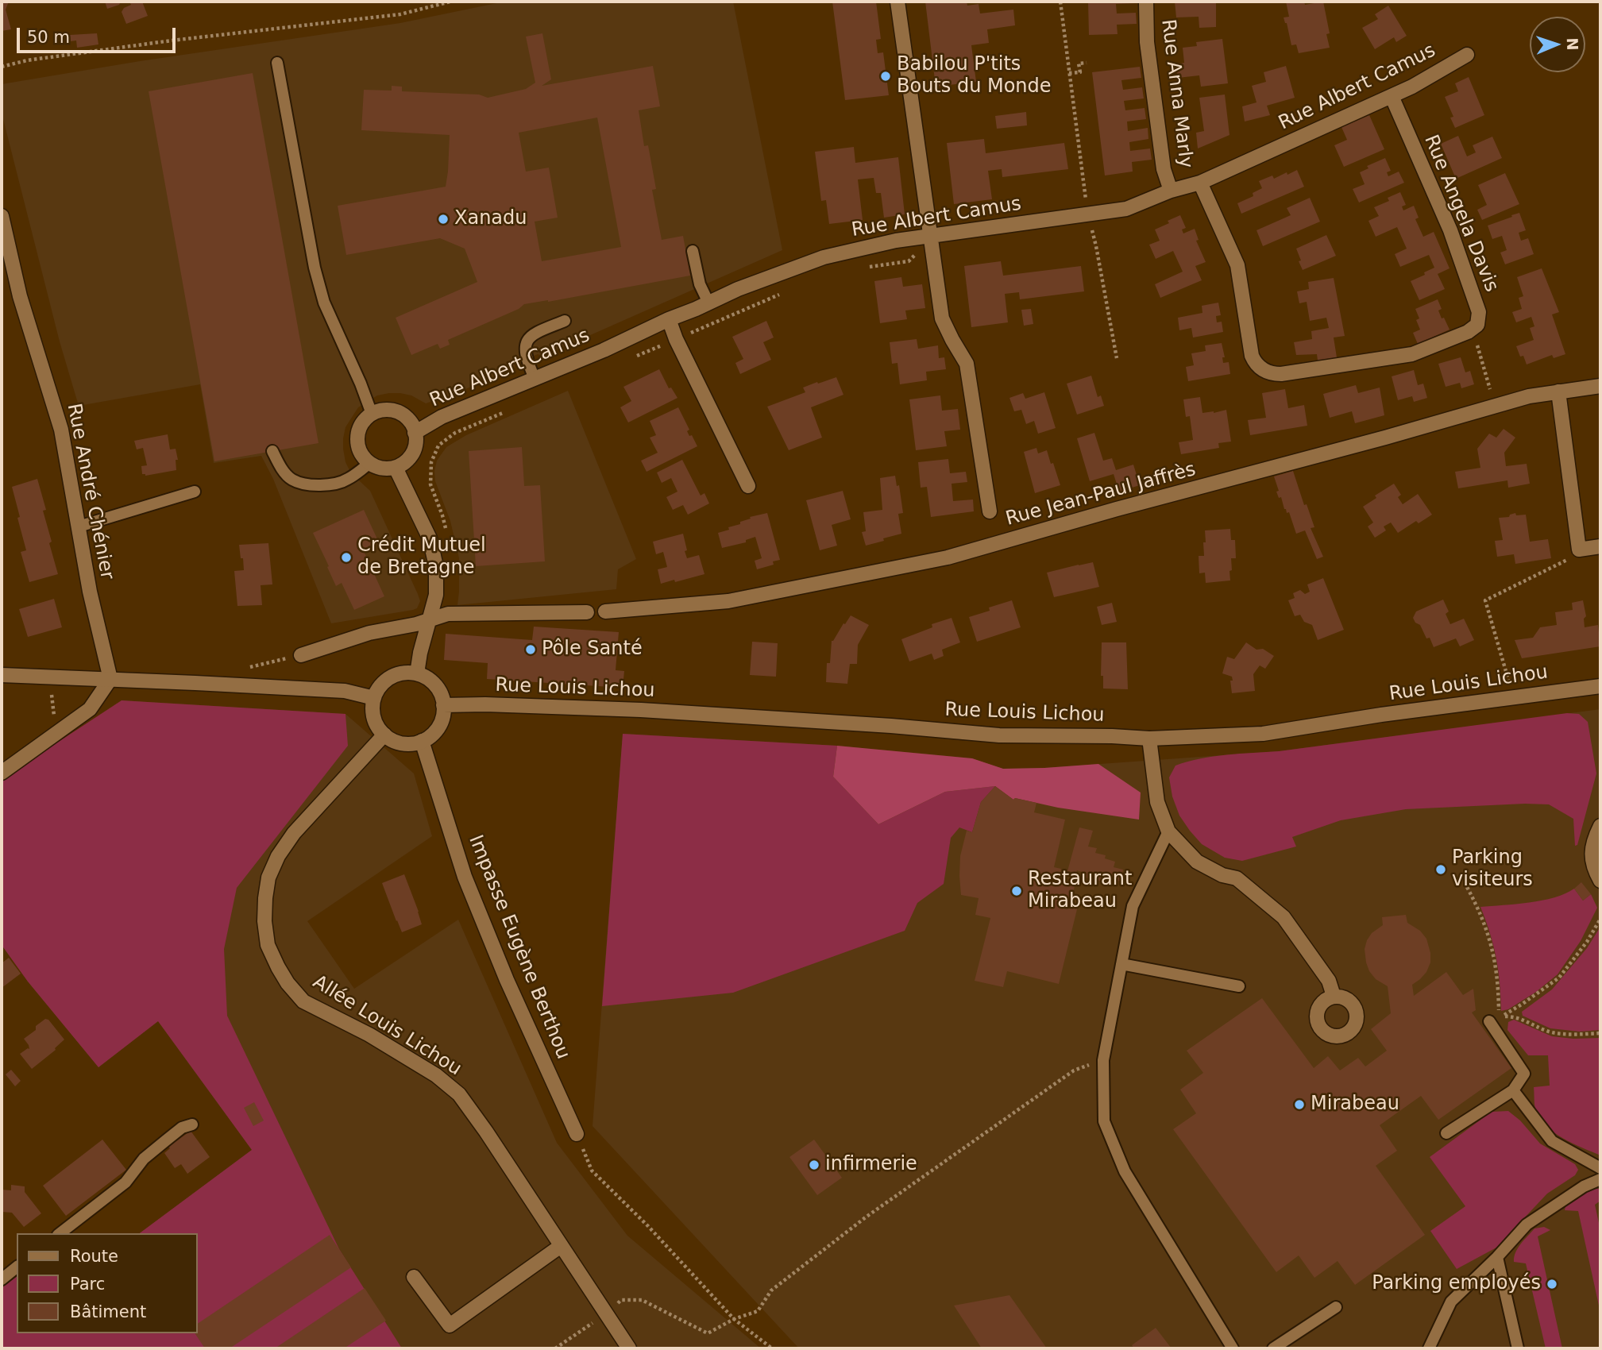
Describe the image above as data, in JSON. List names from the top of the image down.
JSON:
{
  "streets": {
    "street": [
      "Rue Albert Camus",
      "Rue Anna Marly",
      "Rue Angela Davis",
      "Rue André Chénier",
      "Rue Jean-Paul Jaffrès",
      "Rue Louis Lichou",
      "Impasse Eugène Berthou",
      "Allée Louis Lichou"
    ]
  },
  "crossings": [
    ["Rue Albert Camus", "Rue Anna Marly"],
    ["Rue Albert Camus", "Rue Angela Davis"],
    ["Rue Louis Lichou", "Impasse Eugène Berthou"],
    ["Rue Louis Lichou", "Allée Louis Lichou"],
    ["Impasse Eugène Berthou", "Allée Louis Lichou"]
  ],
  "places": [
    "Babilou P'tits Bouts du Monde",
    "Xanadu",
    "Crédit Mutuel de Bretagne",
    "Pôle Santé",
    "Parking visiteurs",
    "Restaurant Mirabeau",
    "Mirabeau",
    "infirmerie",
    "Parking employés"
  ],
  "legend": ["Route", "Parc", "Bâtiment"],
  "scale_bar": "50 m",
  "north": "right"
}
